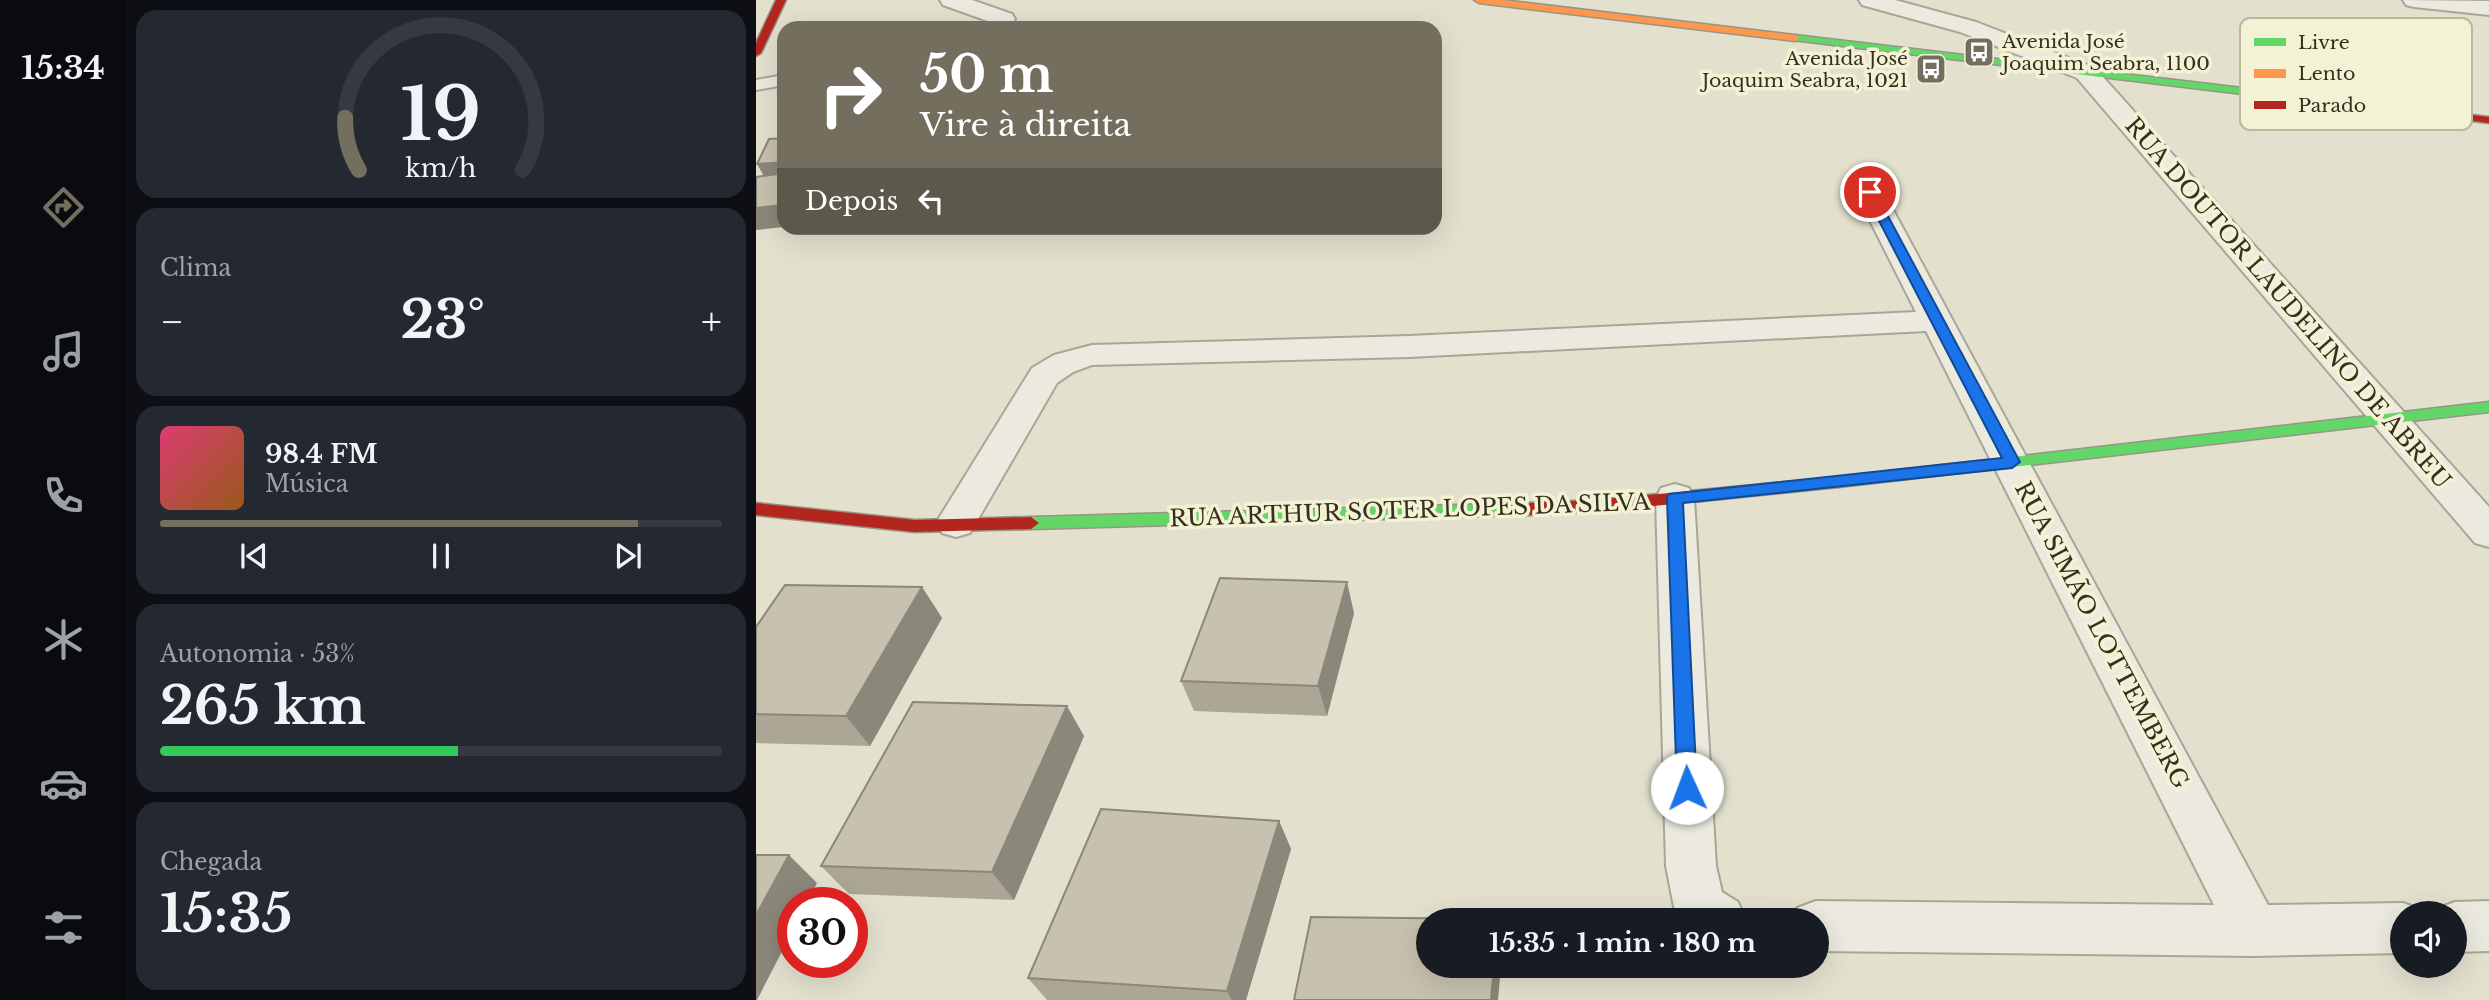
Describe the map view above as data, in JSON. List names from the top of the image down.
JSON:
{
  "streets": {
    "street": ["RUA DOUTOR LAUDELINO DE ABREU", "RUA ARTHUR SOTER LOPES DA SILVA", "RUA SIMÃO LOTTEMBERG"]
  },
  "crossings": [
    ["RUA DOUTOR LAUDELINO DE ABREU", "RUA ARTHUR SOTER LOPES DA SILVA"],
    ["RUA ARTHUR SOTER LOPES DA SILVA", "RUA SIMÃO LOTTEMBERG"]
  ],
  "places": {
    "bus stop": ["Avenida José Joaquim Seabra, 1100", "Avenida José Joaquim Seabra, 1021"]
  },
  "legend": ["Livre", "Lento", "Parado"],
  "page": {
    "tabs": "15:34",
    "turn": ["50 m", "Vire à direita"],
    "then": "Depois",
    "tile": [
      "Clima",
      ["Autonomia · 53%", "265 km"],
      ["Chegada", "15:35"]
    ],
    "heat": ["−", "23°", "+"],
    "song": ["98.4 FM", "Música"],
    "limit": "30",
    "trip": "15:35 · 1 min · 180 m",
    "gauge": ["19", "km/h"]
  }
}
